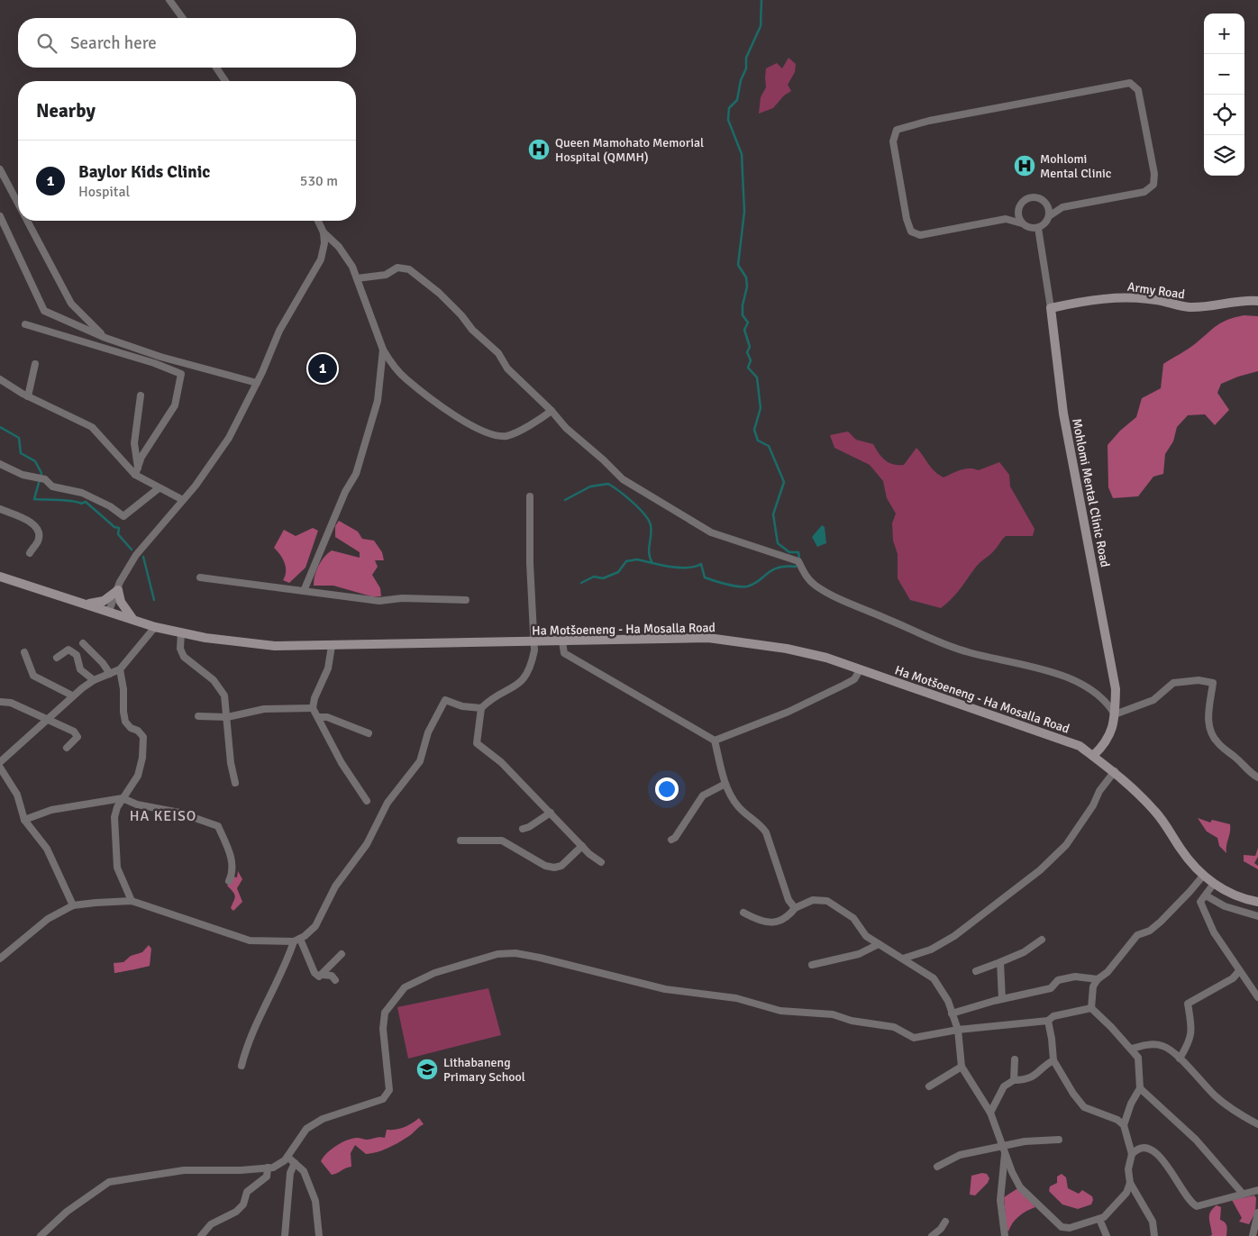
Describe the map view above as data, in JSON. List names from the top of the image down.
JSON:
{
  "streets": {
    "main road": ["Army Road", "Mohlomi Mental Clinic Road", "Ha Motšoeneng - Ha Mosalla Road"]
  },
  "crossings": [
    ["Army Road", "Mohlomi Mental Clinic Road"],
    ["Mohlomi Mental Clinic Road", "Ha Motšoeneng - Ha Mosalla Road"]
  ],
  "districts": ["HA KEISO"],
  "places": {
    "hospital": ["Queen Mamohato Memorial Hospital (QMMH)", "Mohlomi Mental Clinic"],
    "school or university": ["Lithabaneng Primary School"]
  },
  "page": {
    "map_buttons": ["+", "−"],
    "search": "Search here",
    "heading": "Nearby",
    "list": [
      {
        "mark": "1",
        "name": "Baylor Kids Clinic",
        "note": "Hospital",
        "value": "530 m"
      }
    ],
    "pins": "1"
  }
}
